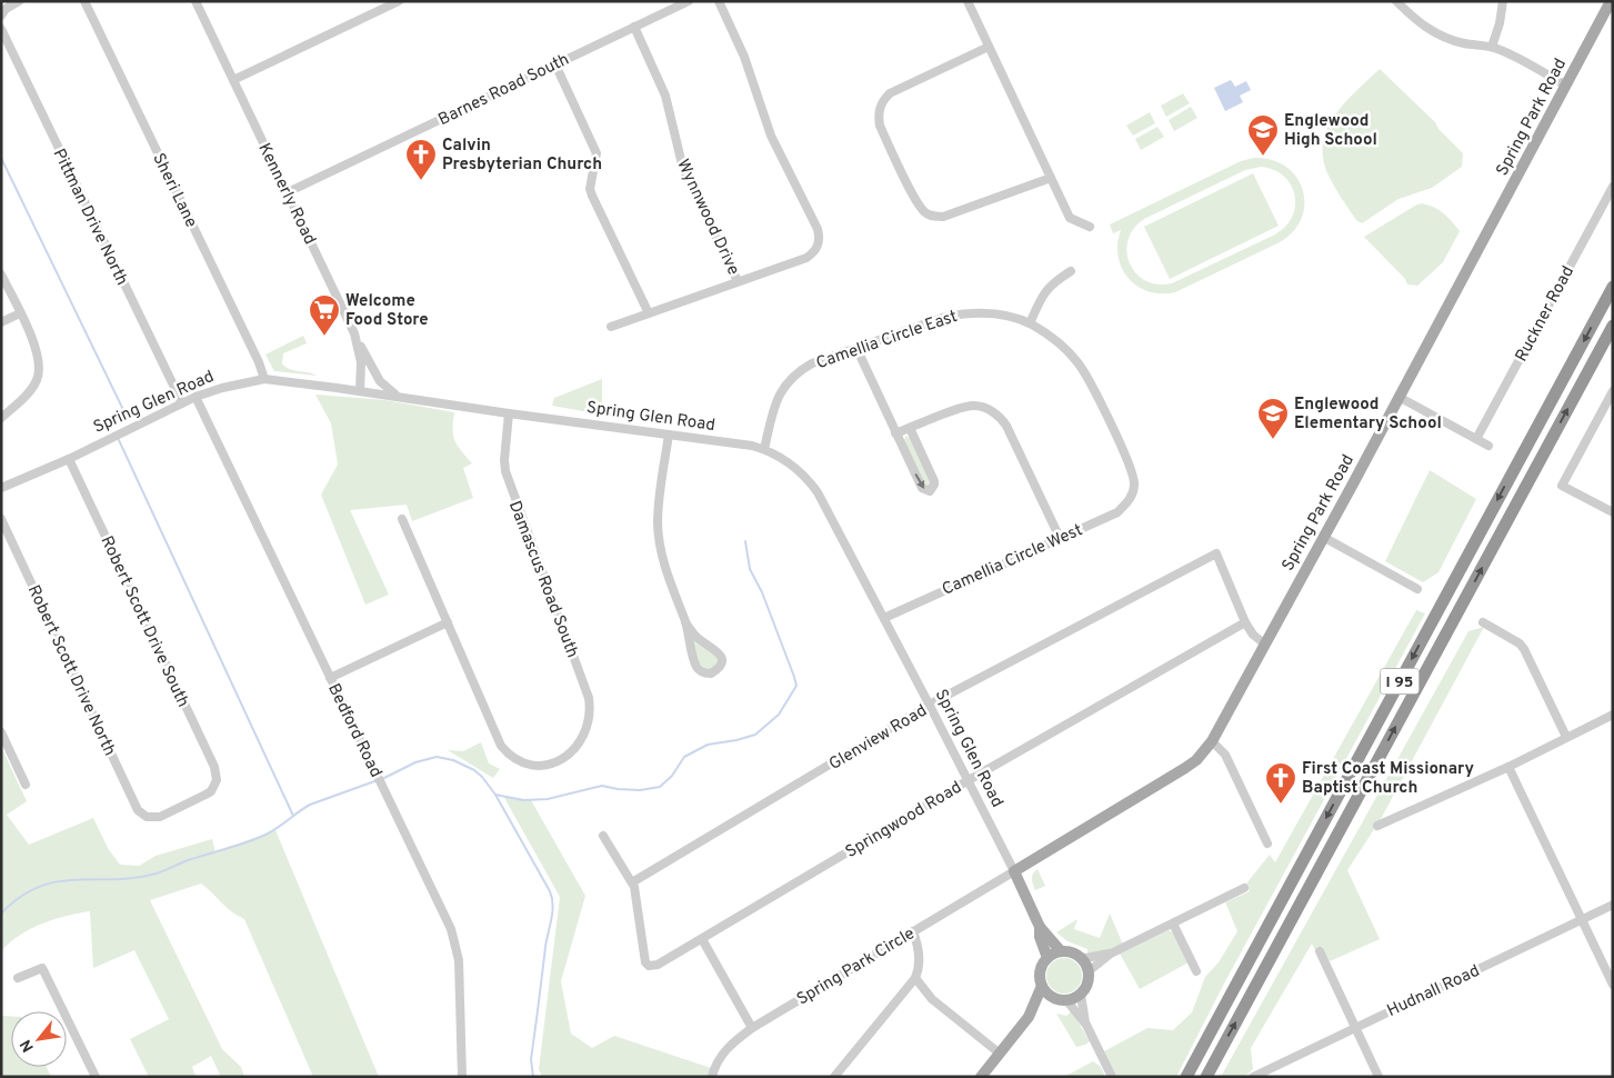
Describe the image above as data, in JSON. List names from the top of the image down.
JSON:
{
  "streets": {
    "highway": ["I 95"],
    "main road": ["Spring Park Road", "Spring Glen Road"],
    "street": [
      "Barnes Road South",
      "Sheri Lane",
      "Kennerly Road",
      "Pittman Drive North",
      "Wynnwood Drive",
      "Ruckner Road",
      "Camellia Circle East",
      "Camellia Circle West",
      "Damascus Road South",
      "Robert Scott Drive South",
      "Robert Scott Drive North",
      "Bedford Road",
      "Glenview Road",
      "Springwood Road",
      "Spring Park Circle",
      "Hudnall Road"
    ]
  },
  "crossings": [
    ["Barnes Road South", "Kennerly Road"],
    ["Barnes Road South", "Wynnwood Drive"],
    ["Spring Park Road", "Spring Glen Road"],
    ["Spring Park Road", "Spring Park Circle"],
    ["Sheri Lane", "Spring Glen Road"],
    ["Kennerly Road", "Spring Glen Road"],
    ["Pittman Drive North", "Spring Glen Road"],
    ["Camellia Circle East", "Spring Glen Road"],
    ["Camellia Circle East", "Camellia Circle West"],
    ["Spring Glen Road", "Camellia Circle West"],
    ["Spring Glen Road", "Damascus Road South"],
    ["Spring Glen Road", "Robert Scott Drive South"],
    ["Spring Glen Road", "Bedford Road"],
    ["Spring Glen Road", "Glenview Road"],
    ["Spring Glen Road", "Springwood Road"],
    ["Spring Glen Road", "Spring Park Circle"],
    ["Robert Scott Drive South", "Robert Scott Drive North"],
    ["Glenview Road", "Springwood Road"]
  ],
  "places": {
    "school or university": ["Englewood High School", "Englewood Elementary School"],
    "church": ["Calvin Presbyterian Church", "First Coast Missionary Baptist Church"],
    "supermarket": ["Welcome Food Store"]
  },
  "north": "bottom left"
}
